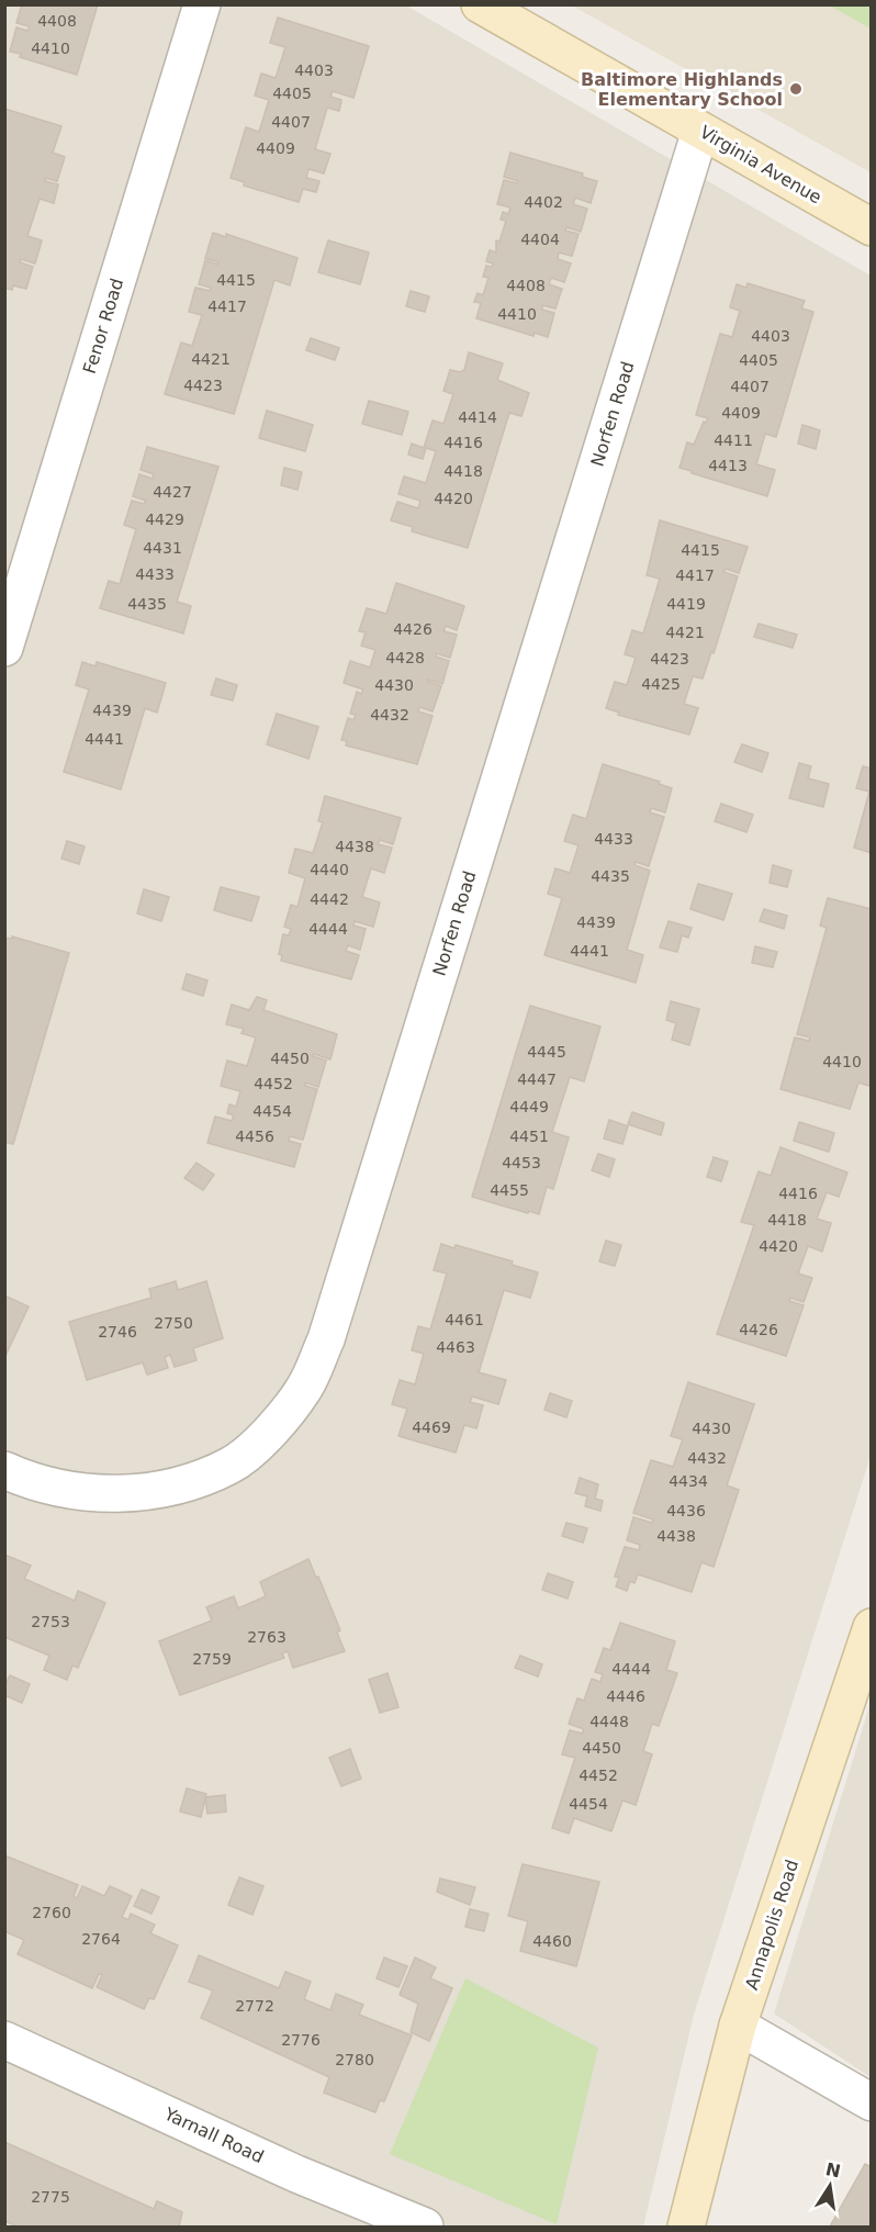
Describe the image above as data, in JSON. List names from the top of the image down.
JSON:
{
  "streets": {
    "main road": ["Virginia Avenue", "Annapolis Road"],
    "street": ["Fenor Road", "Norfen Road", "Yarnall Road"]
  },
  "crossings": [
    ["Virginia Avenue", "Norfen Road"]
  ],
  "places": ["Baltimore Highlands Elementary School"],
  "house_numbers": [
    "4408",
    "4410",
    "4403",
    "4405",
    "4407",
    "4409",
    "4402",
    "4404",
    "4415",
    "4408",
    "4417",
    "4410",
    "4403",
    "4421",
    "4405",
    "4423",
    "4407",
    "4409",
    "4414",
    "4411",
    "4416",
    "4413",
    "4418",
    "4427",
    "4420",
    "4429",
    "4431",
    "4415",
    "4433",
    "4417",
    "4435",
    "4419",
    "4426",
    "4421",
    "4428",
    "4423",
    "4425",
    "4430",
    "4439",
    "4432",
    "4441",
    "4433",
    "4438",
    "4440",
    "4435",
    "4442",
    "4439",
    "4444",
    "4441",
    "4445",
    "4450",
    "4410",
    "4447",
    "4452",
    "4449",
    "4454",
    "4456",
    "4451",
    "4453",
    "4455",
    "4416",
    "4418",
    "4420",
    "4461",
    "2750",
    "4426",
    "2746",
    "4463",
    "4469",
    "4430",
    "4432",
    "4434",
    "4436",
    "4438",
    "2753",
    "2763",
    "2759",
    "4444",
    "4446",
    "4448",
    "4450",
    "4452",
    "4454",
    "2760",
    "2764",
    "4460",
    "2772",
    "2776",
    "2780",
    "2775"
  ],
  "north": "top"
}
